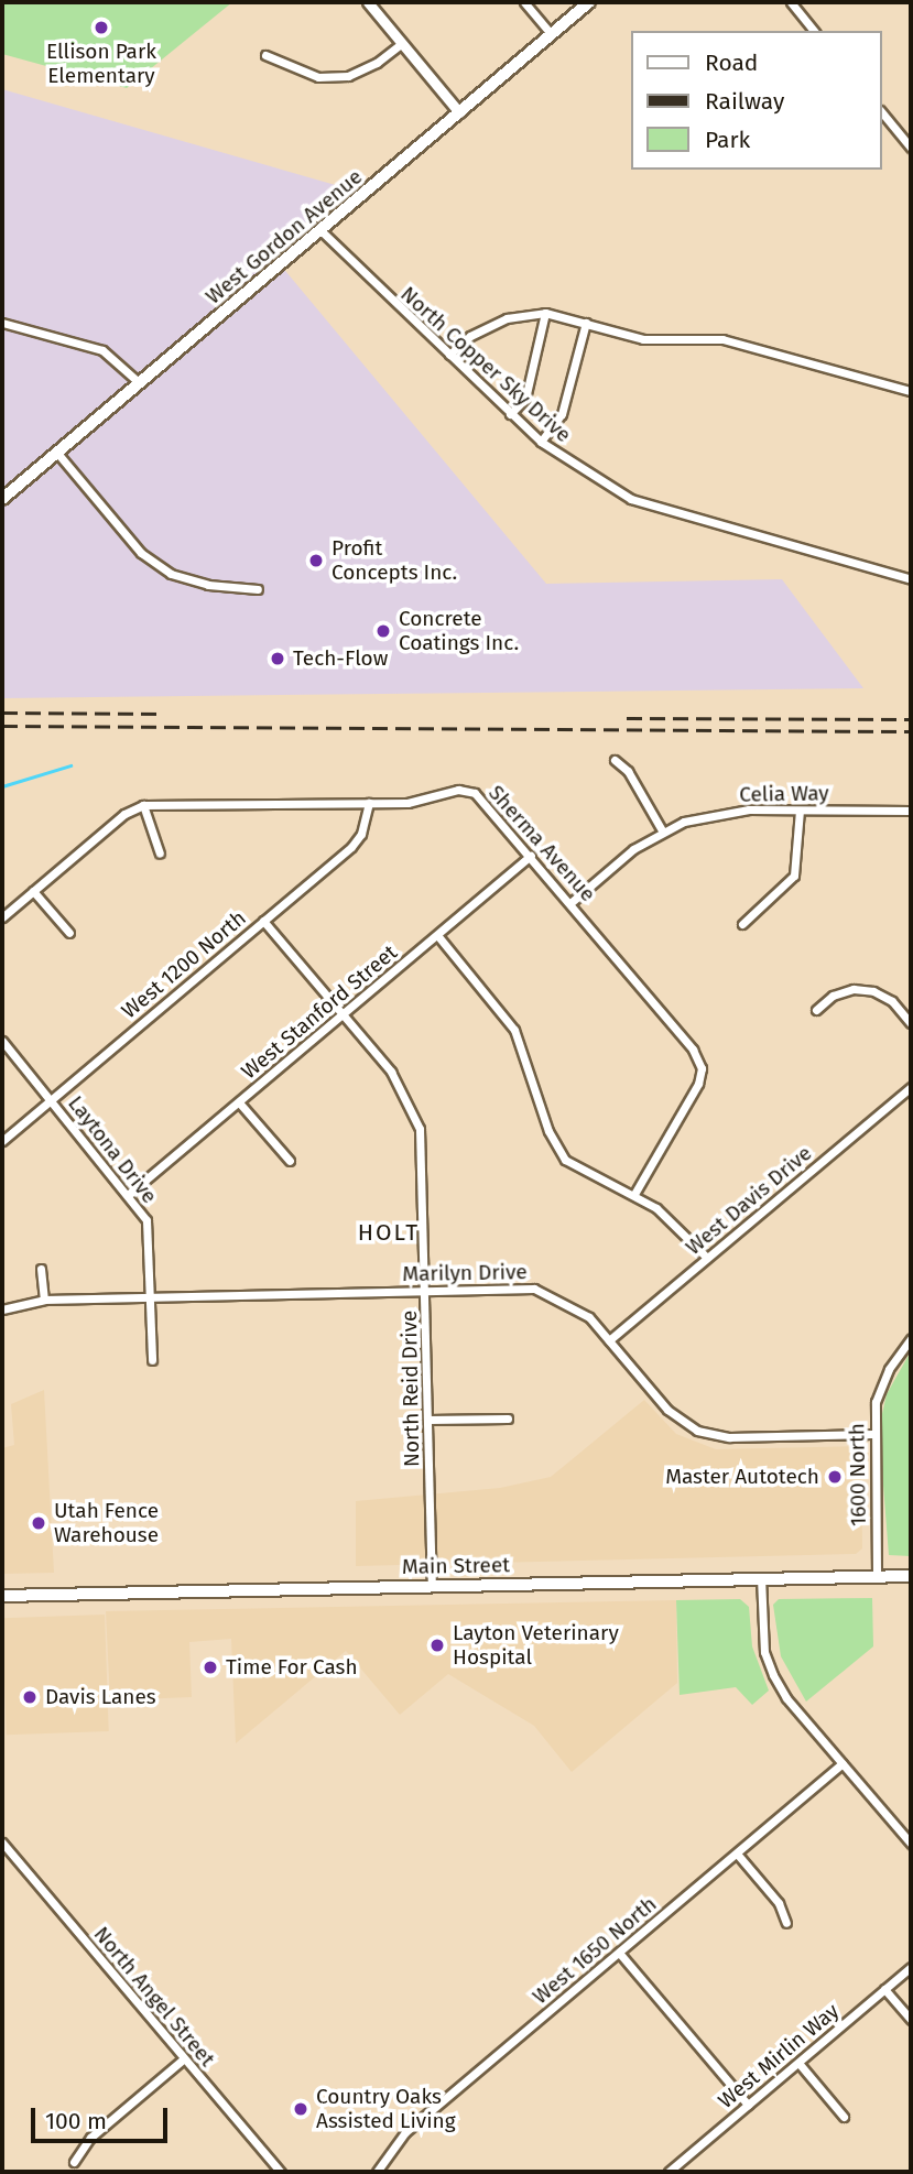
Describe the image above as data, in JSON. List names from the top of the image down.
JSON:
{
  "streets": {
    "main road": ["West Gordon Avenue", "Main Street"],
    "street": [
      "North Copper Sky Drive",
      "Celia Way",
      "Sherma Avenue",
      "West 1200 North",
      "West Stanford Street",
      "Laytona Drive",
      "West Davis Drive",
      "Marilyn Drive",
      "North Reid Drive",
      "1600 North",
      "West 1650 North",
      "North Angel Street",
      "West Mirlin Way"
    ]
  },
  "crossings": [
    ["West Gordon Avenue", "North Copper Sky Drive"],
    ["Sherma Avenue", "West 1200 North"],
    ["Sherma Avenue", "West Stanford Street"],
    ["West 1200 North", "Laytona Drive"],
    ["West 1200 North", "North Reid Drive"],
    ["West Stanford Street", "Laytona Drive"],
    ["West Stanford Street", "North Reid Drive"],
    ["Laytona Drive", "Marilyn Drive"],
    ["West Davis Drive", "Marilyn Drive"],
    ["Marilyn Drive", "North Reid Drive"],
    ["Marilyn Drive", "1600 North"],
    ["North Reid Drive", "Main Street"],
    ["1600 North", "Main Street"]
  ],
  "districts": ["HOLT"],
  "places": [
    "Ellison Park Elementary",
    "Profit Concepts Inc.",
    "Concrete Coatings Inc.",
    "Tech-Flow",
    "Master Autotech",
    "Utah Fence Warehouse",
    "Layton Veterinary Hospital",
    "Time For Cash",
    "Davis Lanes",
    "Country Oaks Assisted Living"
  ],
  "legend": ["Road", "Railway", "Park"],
  "scale_bar": "100 m"
}
